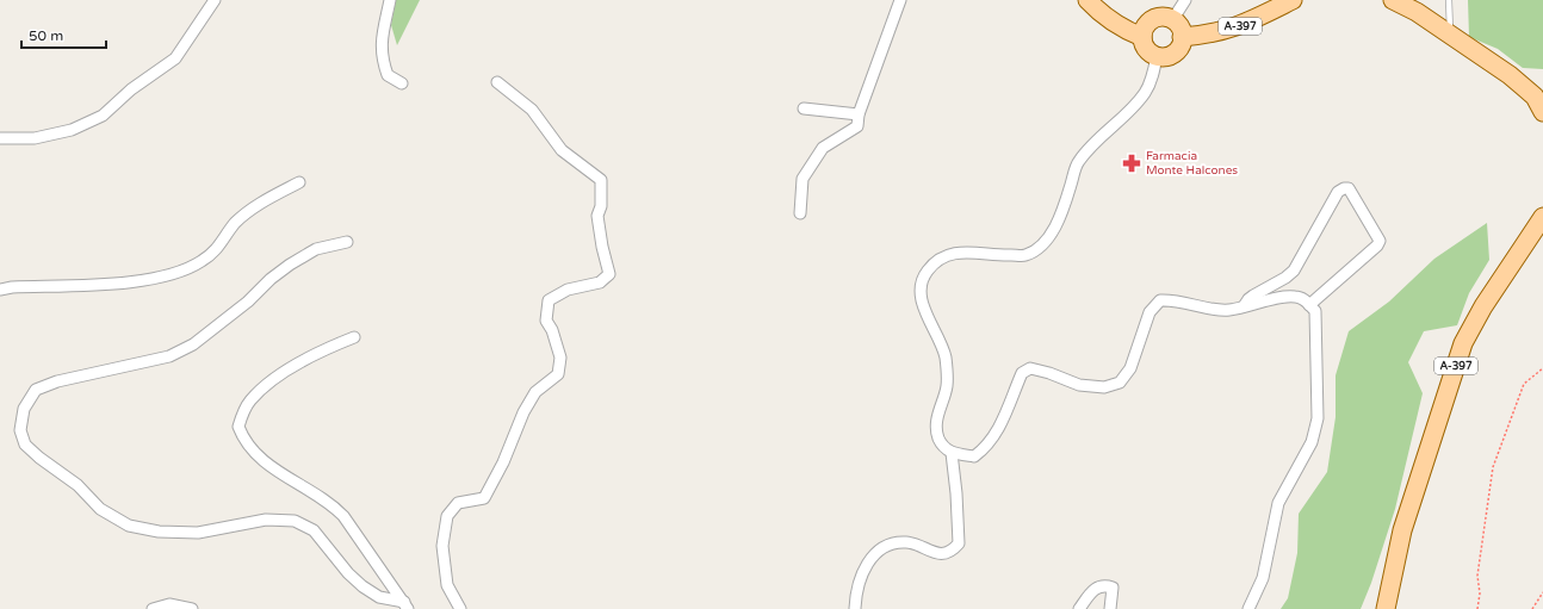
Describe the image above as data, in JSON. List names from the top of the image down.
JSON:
{
  "streets": {
    "main road": ["A-397"]
  },
  "places": {
    "pharmacy": ["Farmacia Monte Halcones"]
  },
  "scale_bar": "50 m"
}
